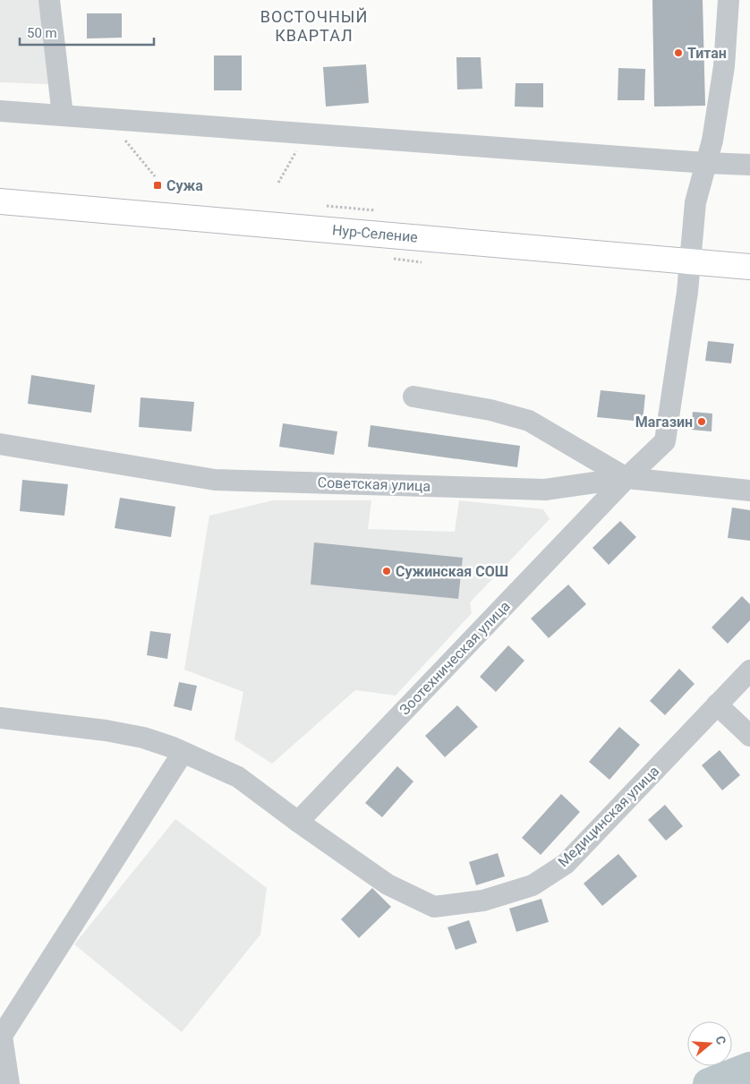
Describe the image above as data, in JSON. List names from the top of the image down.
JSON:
{
  "streets": {
    "highway": ["Нур-Селение"],
    "street": ["Советская улица", "Зоотехническая улица", "Медицинская улица"]
  },
  "crossings": [
    ["Нур-Селение", "Зоотехническая улица"],
    ["Советская улица", "Зоотехническая улица"],
    ["Зоотехническая улица", "Медицинская улица"]
  ],
  "districts": ["ВОСТОЧНЫЙ КВАРТАЛ"],
  "places": {
    "other": ["Титан", "Магазин", "Сужинская СОШ"],
    "transit": ["Сужа"]
  },
  "scale_bar": "50 m",
  "north": "right"
}
